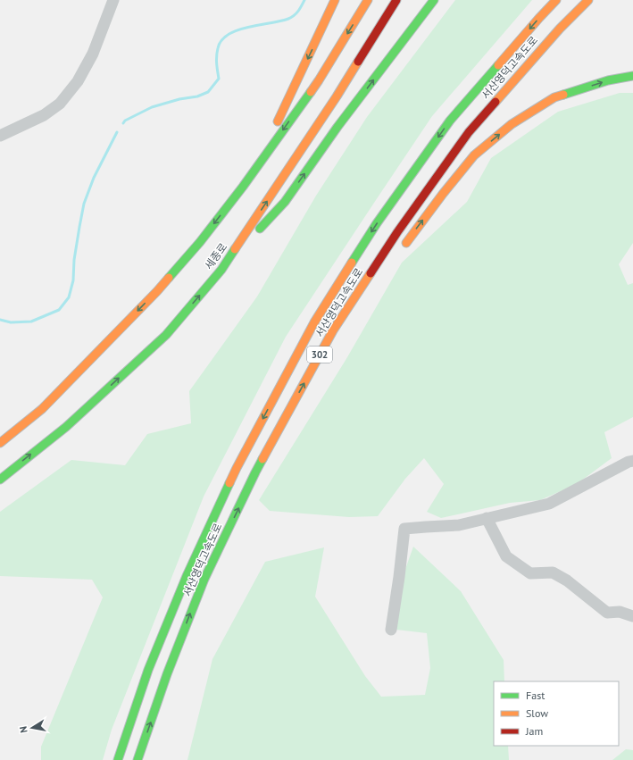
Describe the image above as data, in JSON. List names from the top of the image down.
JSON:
{
  "streets": {
    "highway": ["서산영덕고속도로", "세종로", "302"]
  },
  "legend": ["Fast", "Slow", "Jam"],
  "north": "left"
}
